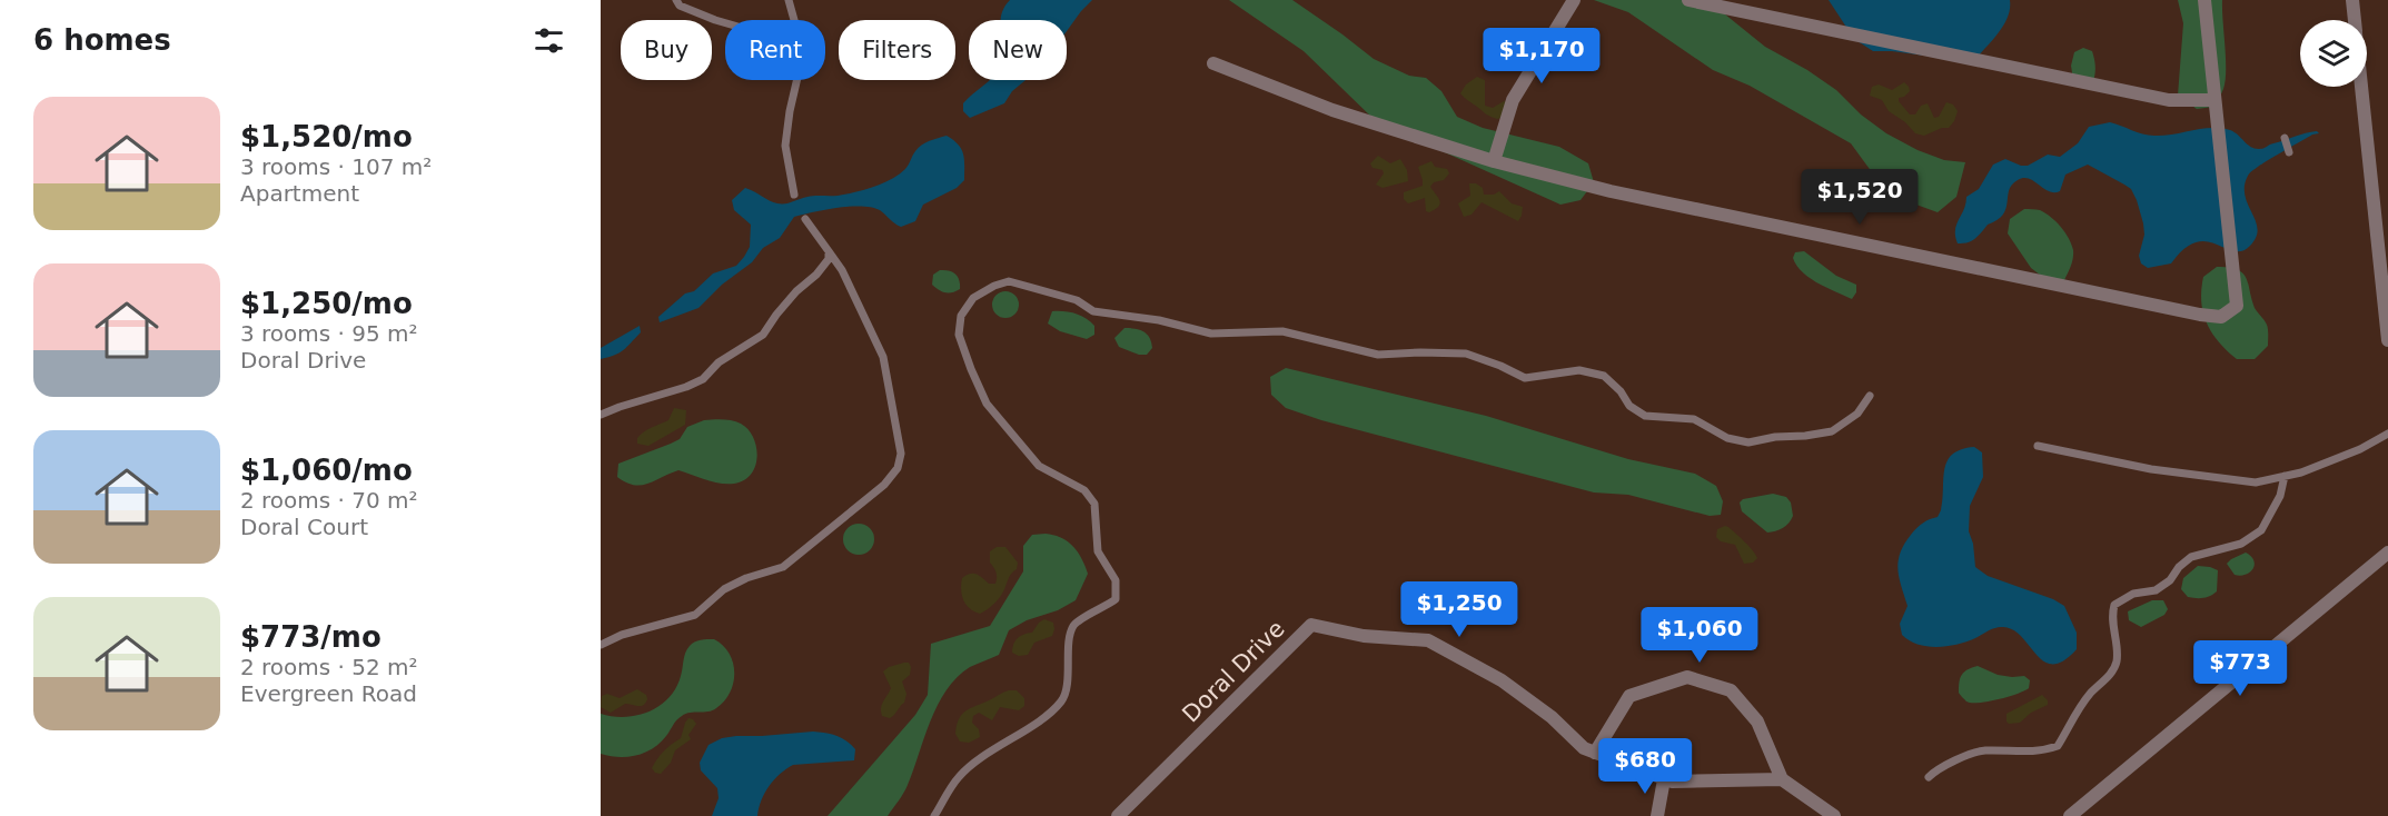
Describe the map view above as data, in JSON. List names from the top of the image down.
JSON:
{
  "streets": {
    "street": ["Doral Drive"]
  },
  "page": {
    "heading": "6 homes",
    "chip": [
      "Buy",
      "Rent",
      "Filters",
      "New"
    ],
    "price": [
      "$1,170",
      "$1,520",
      "$1,250",
      "$1,060",
      "$773",
      "$680"
    ],
    "list": [
      {
        "name": "$1,520/mo",
        "note": "3 rooms · 107 m² · Apartment"
      },
      {
        "name": "$1,250/mo",
        "note": "3 rooms · 95 m² · Doral Drive"
      },
      {
        "name": "$1,060/mo",
        "note": "2 rooms · 70 m² · Doral Court"
      },
      {
        "name": "$773/mo",
        "note": "2 rooms · 52 m² · Evergreen Road"
      }
    ]
  }
}
